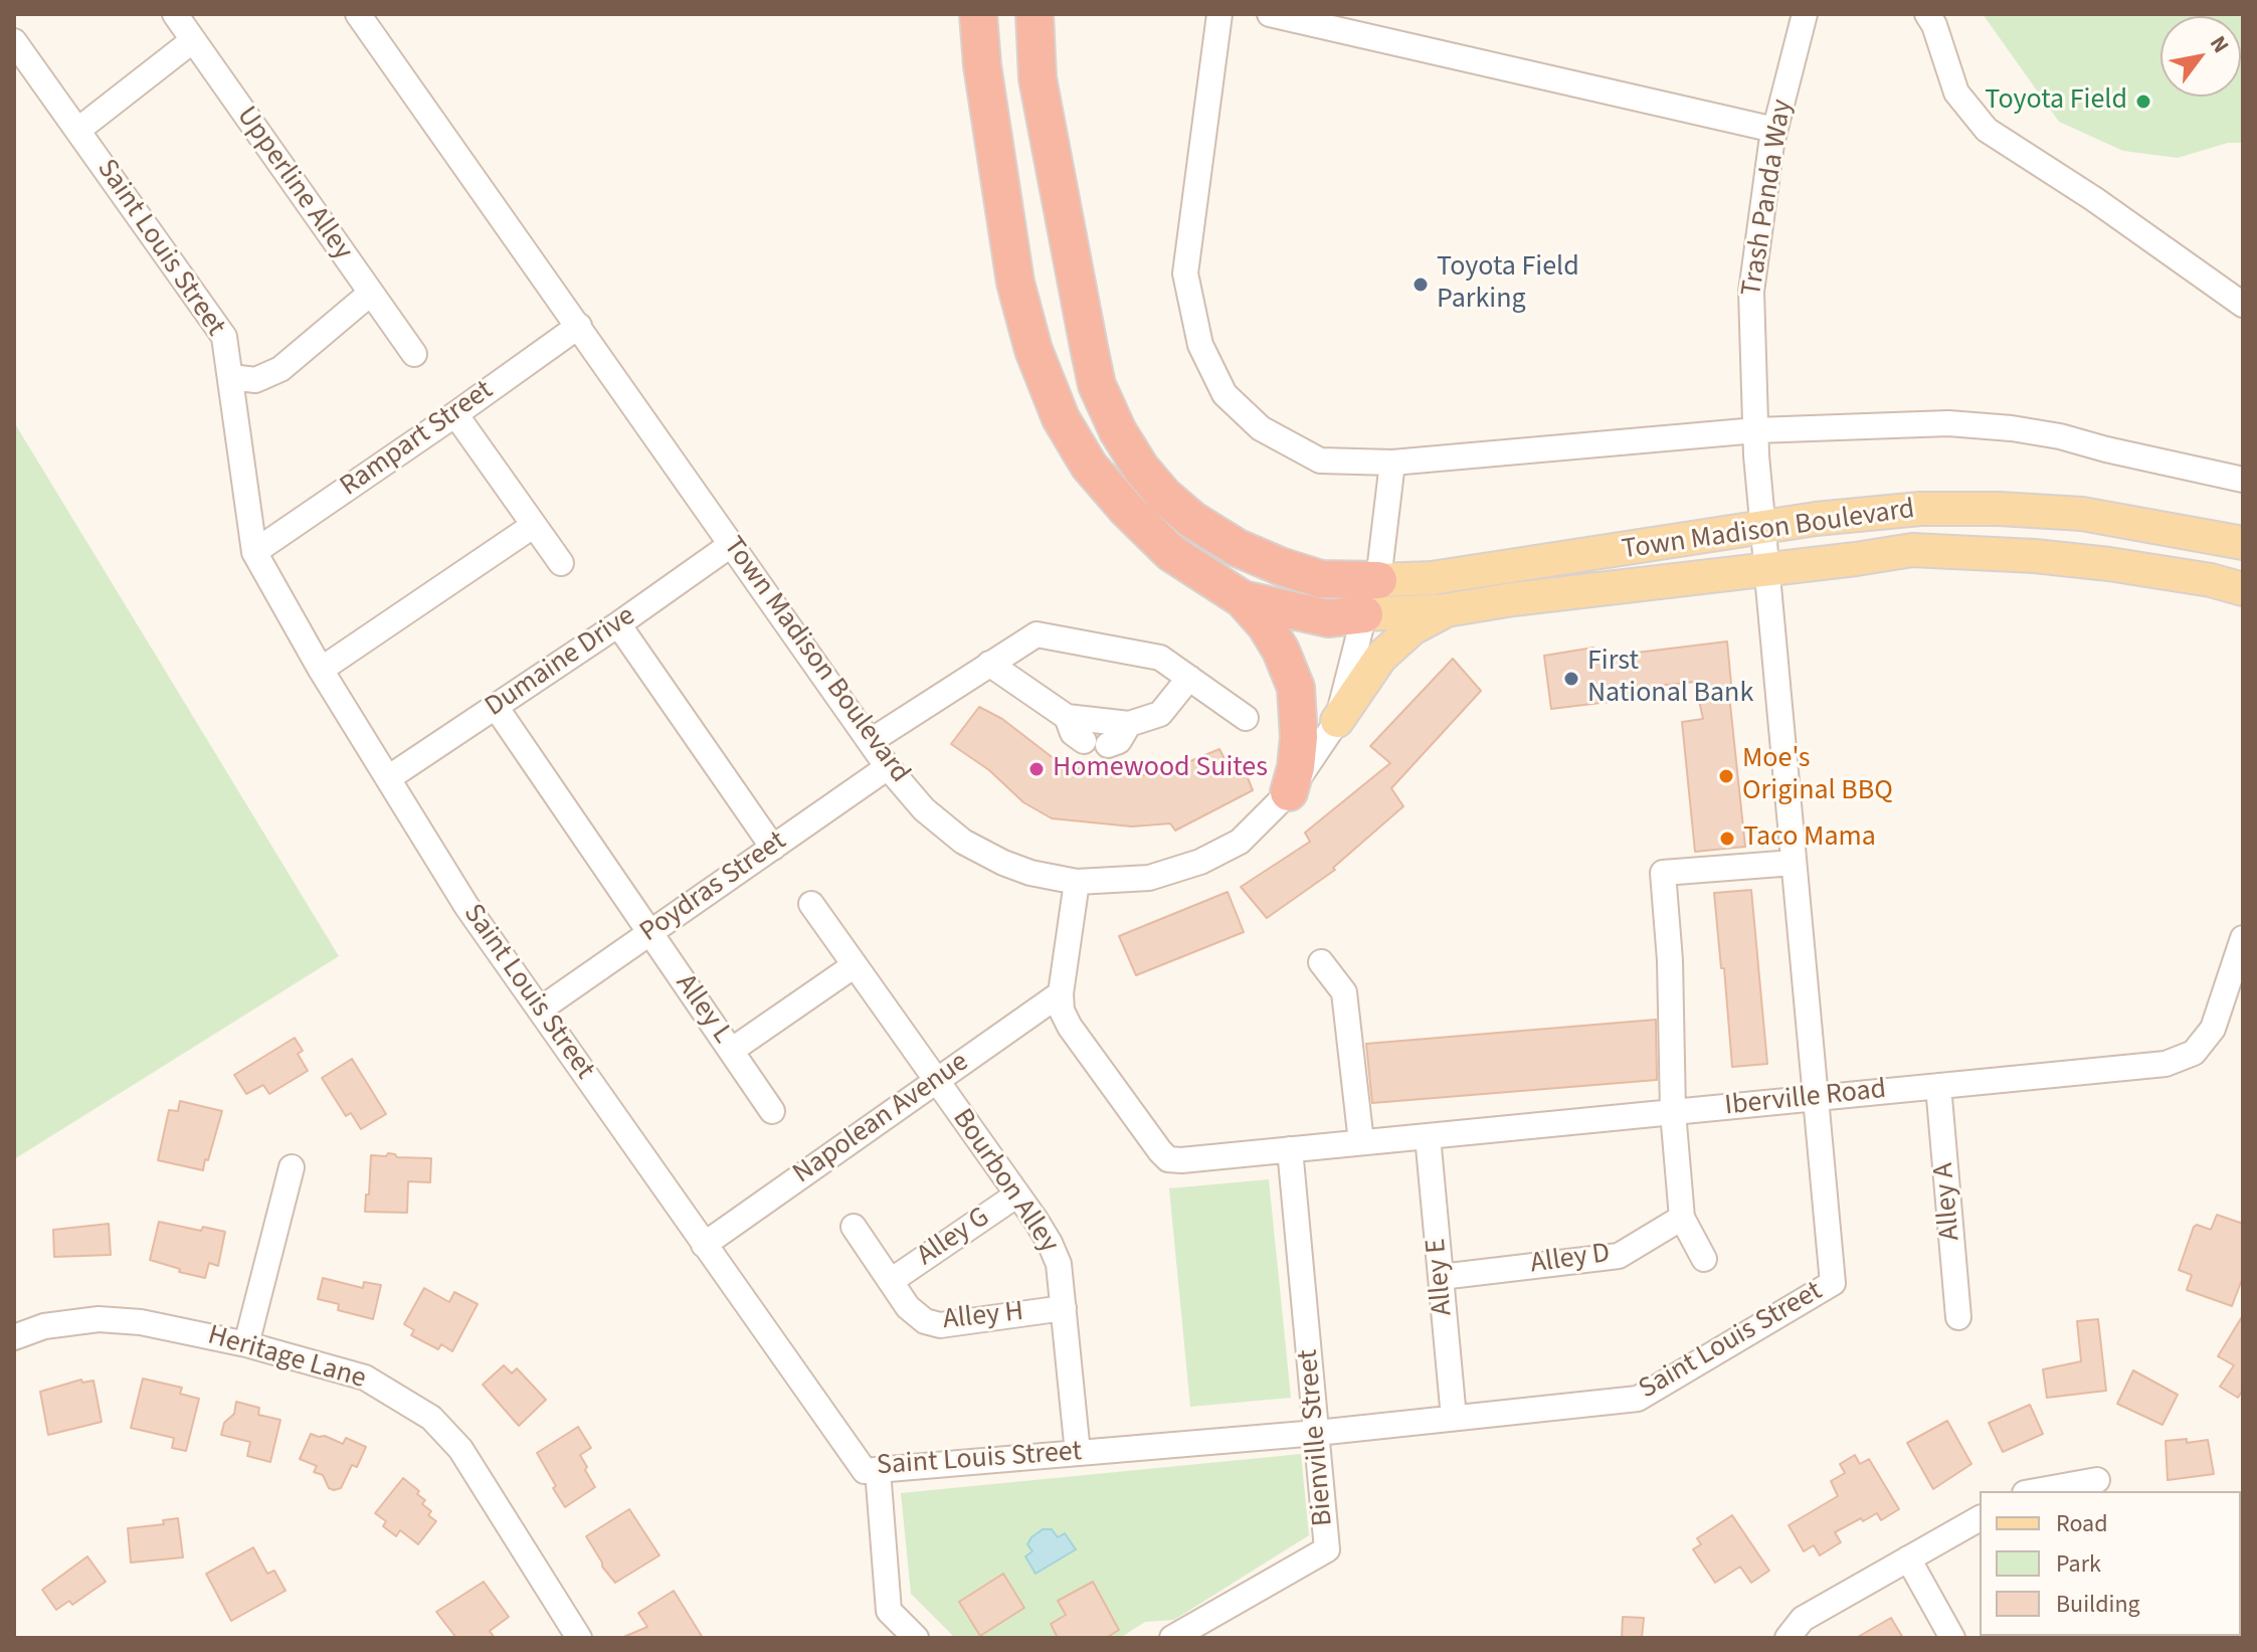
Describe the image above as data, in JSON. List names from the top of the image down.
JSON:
{
  "streets": {
    "main road": ["Town Madison Boulevard"],
    "street": [
      "Upperline Alley",
      "Trash Panda Way",
      "Saint Louis Street",
      "Rampart Street",
      "Dumaine Drive",
      "Poydras Street",
      "Alley L",
      "Iberville Road",
      "Napolean Avenue",
      "Bourbon Alley",
      "Alley A",
      "Alley G",
      "Alley D",
      "Alley E",
      "Alley H",
      "Heritage Lane",
      "Bienville Street"
    ]
  },
  "crossings": [
    ["Trash Panda Way", "Saint Louis Street"],
    ["Trash Panda Way", "Town Madison Boulevard"],
    ["Saint Louis Street", "Rampart Street"],
    ["Saint Louis Street", "Town Madison Boulevard"],
    ["Saint Louis Street", "Dumaine Drive"],
    ["Saint Louis Street", "Poydras Street"],
    ["Saint Louis Street", "Iberville Road"],
    ["Saint Louis Street", "Napolean Avenue"],
    ["Saint Louis Street", "Bourbon Alley"],
    ["Saint Louis Street", "Alley E"],
    ["Saint Louis Street", "Bienville Street"],
    ["Rampart Street", "Town Madison Boulevard"],
    ["Town Madison Boulevard", "Dumaine Drive"],
    ["Town Madison Boulevard", "Poydras Street"],
    ["Dumaine Drive", "Alley L"],
    ["Poydras Street", "Alley L"],
    ["Iberville Road", "Napolean Avenue"],
    ["Iberville Road", "Alley A"],
    ["Iberville Road", "Alley E"],
    ["Iberville Road", "Bienville Street"],
    ["Napolean Avenue", "Bourbon Alley"],
    ["Bourbon Alley", "Alley G"],
    ["Bourbon Alley", "Alley H"],
    ["Alley G", "Alley H"],
    ["Alley D", "Alley E"]
  ],
  "places": [
    "Toyota Field",
    "Toyota Field Parking",
    "First National Bank",
    "Homewood Suites",
    "Moe's Original BBQ",
    "Taco Mama"
  ],
  "legend": ["Road", "Park", "Building"],
  "north": "top right"
}
